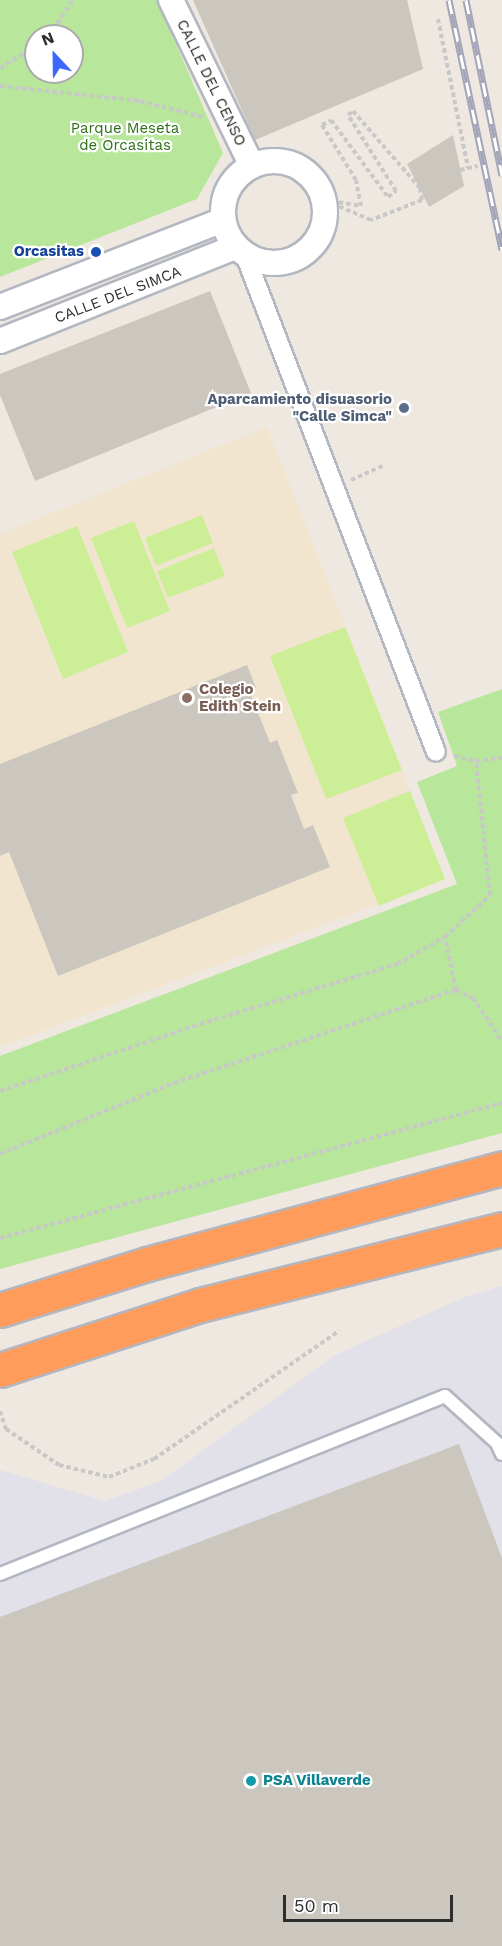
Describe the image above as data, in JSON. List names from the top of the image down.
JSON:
{
  "streets": {
    "street": ["CALLE DEL CENSO", "CALLE DEL SIMCA"]
  },
  "crossings": [
    ["CALLE DEL CENSO", "CALLE DEL SIMCA"]
  ],
  "parks": ["Parque Meseta de Orcasitas"],
  "places": [
    "Orcasitas",
    "Aparcamiento disuasorio \"Calle Simca\"",
    "Colegio Edith Stein",
    "PSA Villaverde"
  ],
  "scale_bar": "50 m",
  "north": "top"
}
